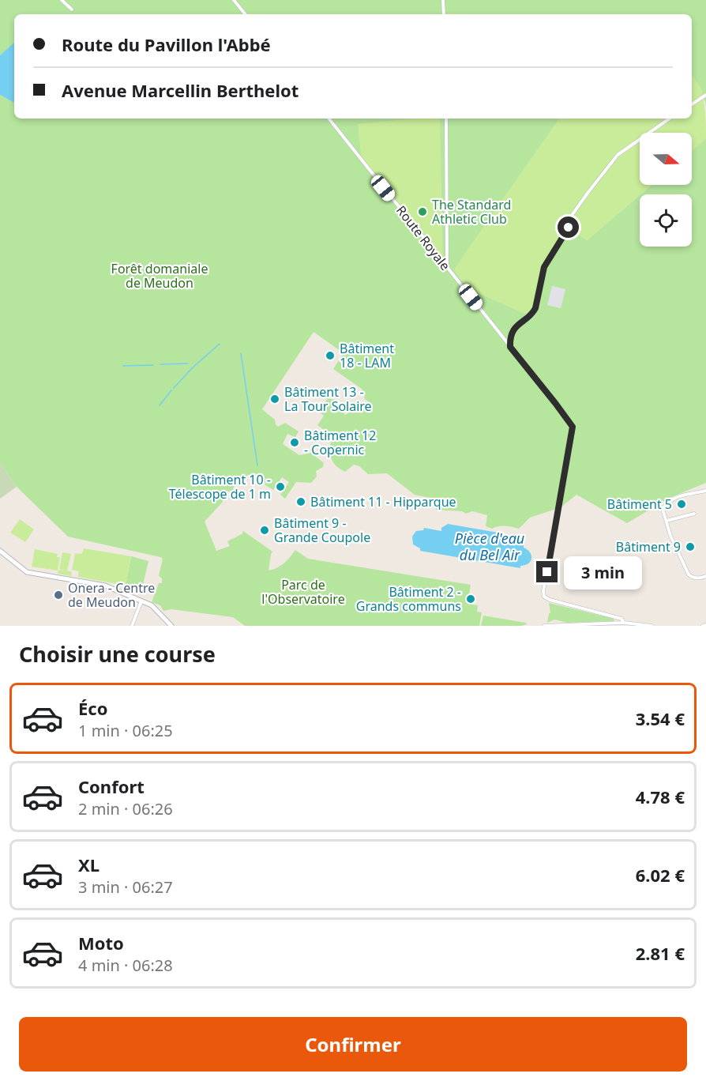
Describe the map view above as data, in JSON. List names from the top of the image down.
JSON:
{
  "streets": {
    "street": ["Route Royale"]
  },
  "water": ["Pièce d'eau du Bel Air"],
  "parks": ["Forêt domaniale de Meudon", "Parc de l'Observatoire"],
  "places": [
    "The Standard Athletic Club",
    "Bâtiment 18 - LAM",
    "Bâtiment 13 - La Tour Solaire",
    "Bâtiment 12 - Copernic",
    "Bâtiment 10 - Télescope de 1 m",
    "Bâtiment 11 - Hipparque",
    "Bâtiment 5",
    "Bâtiment 9 - Grande Coupole",
    "Bâtiment 9",
    "Onera - Centre de Meudon",
    "Bâtiment 2 - Grands communs"
  ],
  "north": "right",
  "page": {
    "banner": ["Route du Pavillon l'Abbé", "Avenue Marcellin Berthelot"],
    "bubble": "3 min",
    "heading": "Choisir une course",
    "list": [
      {
        "name": "Éco",
        "note": "1 min · 06:25",
        "value": "3.54 €"
      },
      {
        "name": "Confort",
        "note": "2 min · 06:26",
        "value": "4.78 €"
      },
      {
        "name": "XL",
        "note": "3 min · 06:27",
        "value": "6.02 €"
      },
      {
        "name": "Moto",
        "note": "4 min · 06:28",
        "value": "2.81 €"
      }
    ],
    "buttons": "Confirmer"
  }
}
